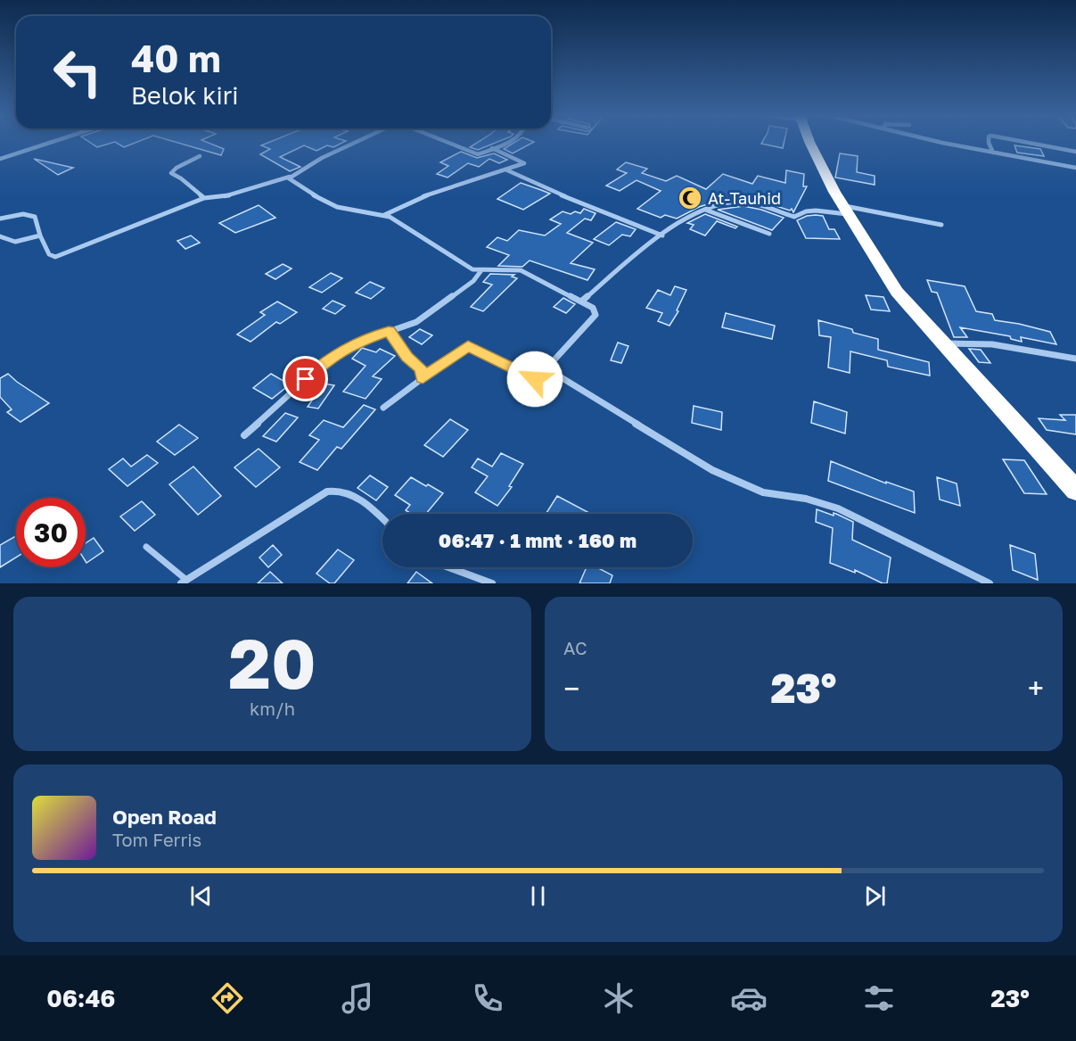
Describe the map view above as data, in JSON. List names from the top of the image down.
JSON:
{
  "places": {
    "mosque": ["At-Tauhid"]
  },
  "page": {
    "turn": ["40 m", "Belok kiri"],
    "limit": "30",
    "trip": "06:47 · 1 mnt · 160 m",
    "tile": [
      ["20", "km/h"],
      "AC"
    ],
    "heat": ["−", "23°", "+"],
    "song": ["Open Road", "Tom Ferris"],
    "tabs": ["06:46", "23°"]
  }
}
